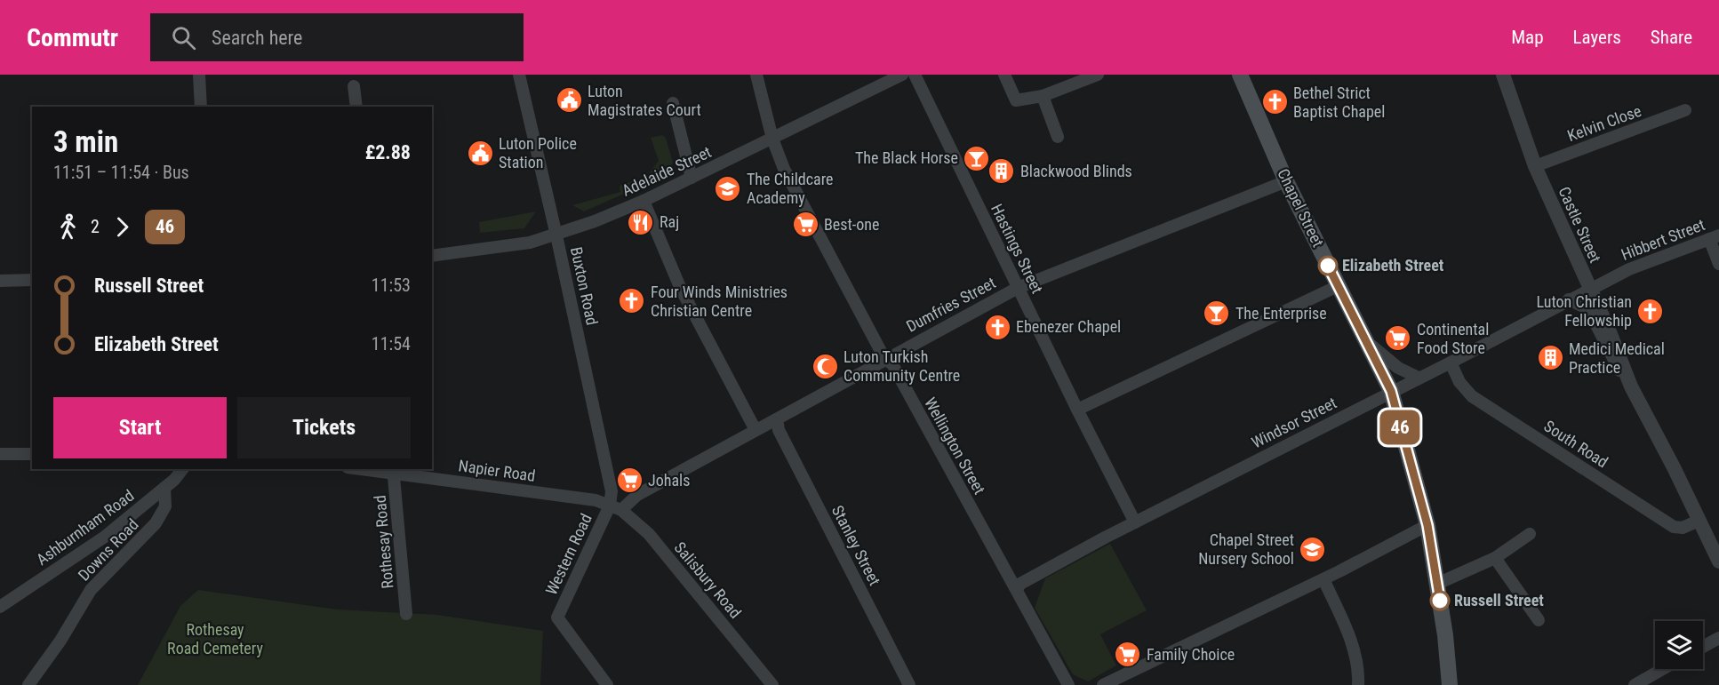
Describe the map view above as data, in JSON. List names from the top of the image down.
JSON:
{
  "streets": {
    "main road": ["Chapel Street"],
    "street": [
      "Kelvin Close",
      "Adelaide Street",
      "Castle Street",
      "Hibbert Street",
      "Hastings Street",
      "Buxton Road",
      "Dumfries Street",
      "Windsor Street",
      "South Road",
      "Wellington Street",
      "Napier Road",
      "Ashburnham Road",
      "Rothesay Road",
      "Stanley Street",
      "Downs Road",
      "Western Road",
      "Salisbury Road"
    ]
  },
  "crossings": [
    ["Kelvin Close", "Castle Street"],
    ["Adelaide Street", "Buxton Road"],
    ["Adelaide Street", "Wellington Street"],
    ["Chapel Street", "Dumfries Street"],
    ["Chapel Street", "Windsor Street"],
    ["Castle Street", "Hibbert Street"],
    ["Castle Street", "Windsor Street"],
    ["Castle Street", "South Road"],
    ["Hibbert Street", "Windsor Street"],
    ["Hastings Street", "Dumfries Street"],
    ["Hastings Street", "Windsor Street"],
    ["Buxton Road", "Dumfries Street"],
    ["Buxton Road", "Napier Road"],
    ["Buxton Road", "Western Road"],
    ["Buxton Road", "Salisbury Road"],
    ["Dumfries Street", "Wellington Street"],
    ["Dumfries Street", "Napier Road"],
    ["Dumfries Street", "Stanley Street"],
    ["Dumfries Street", "Western Road"],
    ["Dumfries Street", "Salisbury Road"],
    ["Windsor Street", "South Road"],
    ["Windsor Street", "Wellington Street"],
    ["Napier Road", "Rothesay Road"],
    ["Napier Road", "Western Road"],
    ["Napier Road", "Salisbury Road"],
    ["Ashburnham Road", "Downs Road"],
    ["Western Road", "Salisbury Road"]
  ],
  "parks": ["Rothesay Road Cemetery"],
  "places": {
    "public building": ["Luton Magistrates Court", "Luton Police Station"],
    "church": [
      "Bethel Strict Baptist Chapel",
      "Four Winds Ministries Christian Centre",
      "Luton Christian Fellowship",
      "Ebenezer Chapel"
    ],
    "bar": ["The Black Horse", "The Enterprise"],
    "building": ["Blackwood Blinds", "Medici Medical Practice"],
    "school or university": ["The Childcare Academy", "Chapel Street Nursery School"],
    "restaurant": ["Raj"],
    "supermarket": [
      "Best-one",
      "Continental Food Store",
      "Johals",
      "Family Choice"
    ],
    "other": ["Elizabeth Street", "Russell Street"],
    "mosque": ["Luton Turkish Community Centre"]
  },
  "lines": ["bus line 46"],
  "page": {
    "header": "Commutr",
    "search": "Search here",
    "nav": ["Map", "Layers", "Share"],
    "on_map": "46",
    "heading": ["3 min", "11:51 – 11:54 · Bus", "£2.88"],
    "legs": ["2", "46"],
    "list": [
      {
        "name": "Russell Street",
        "value": "11:53"
      },
      {
        "name": "Elizabeth Street",
        "value": "11:54"
      }
    ],
    "buttons": ["Start", "Tickets"]
  }
}
